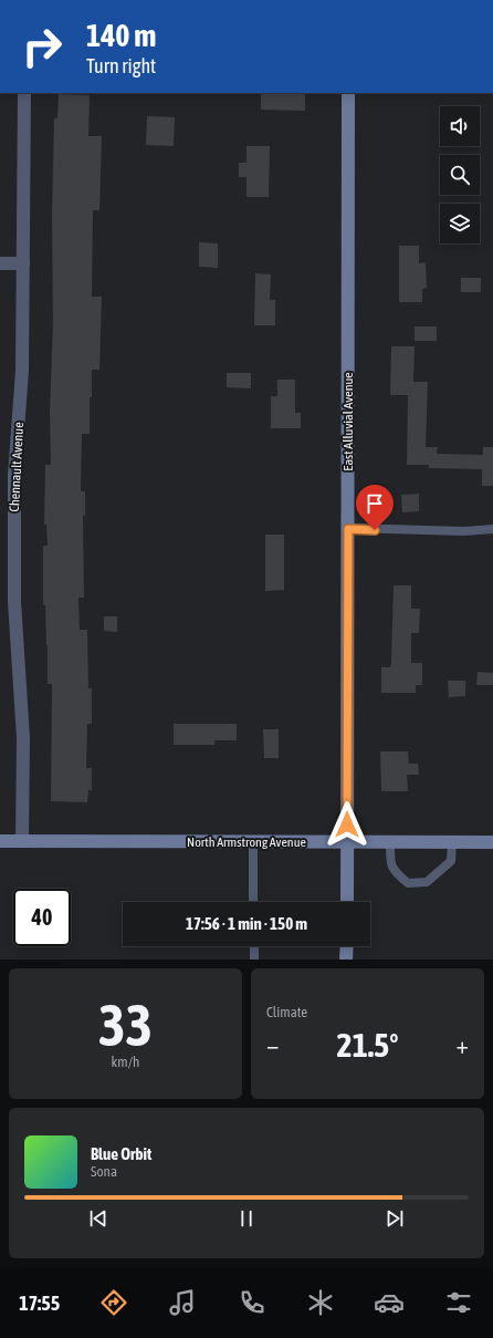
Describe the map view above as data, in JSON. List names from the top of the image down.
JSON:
{
  "streets": {
    "street": ["East Alluvial Avenue", "Chennault Avenue", "North Armstrong Avenue"]
  },
  "crossings": [
    ["East Alluvial Avenue", "North Armstrong Avenue"],
    ["Chennault Avenue", "North Armstrong Avenue"]
  ],
  "page": {
    "turn": ["140 m", "Turn right"],
    "limit": "40",
    "trip": "17:56 · 1 min · 150 m",
    "tile": [
      ["33", "km/h"],
      "Climate"
    ],
    "heat": ["−", "21.5°", "+"],
    "song": ["Blue Orbit", "Sona"],
    "tabs": "17:55"
  }
}
